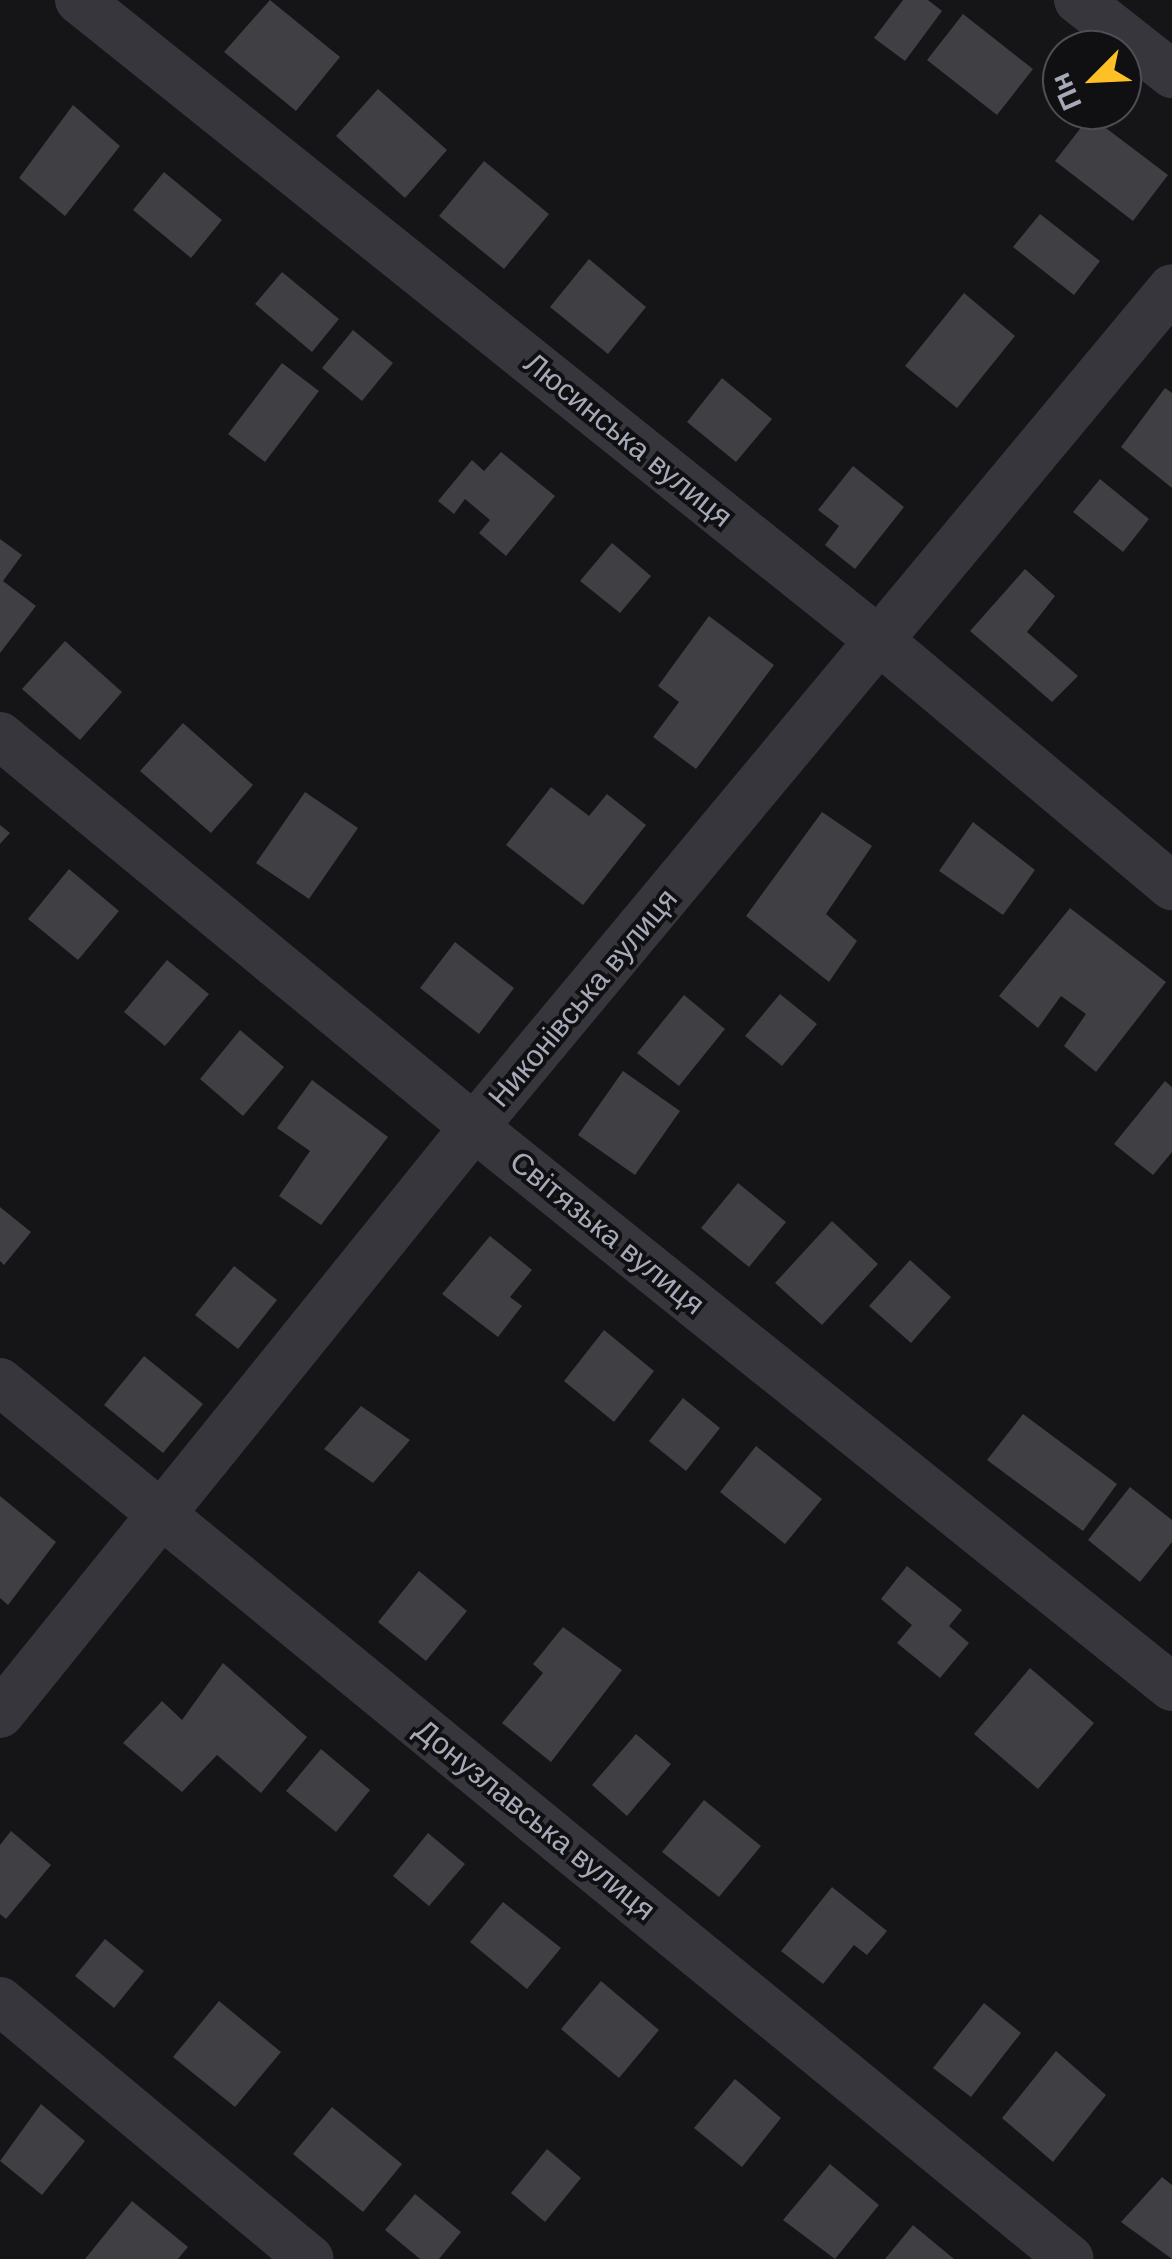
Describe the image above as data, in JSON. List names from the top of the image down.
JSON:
{
  "streets": {
    "street": [
      "Люсинська вулиця",
      "Никонівська вулиця",
      "Світязька вулиця",
      "Донузлавська вулиця"
    ]
  },
  "crossings": [
    ["Люсинська вулиця", "Никонівська вулиця"],
    ["Никонівська вулиця", "Світязька вулиця"],
    ["Никонівська вулиця", "Донузлавська вулиця"]
  ],
  "north": "bottom left"
}
